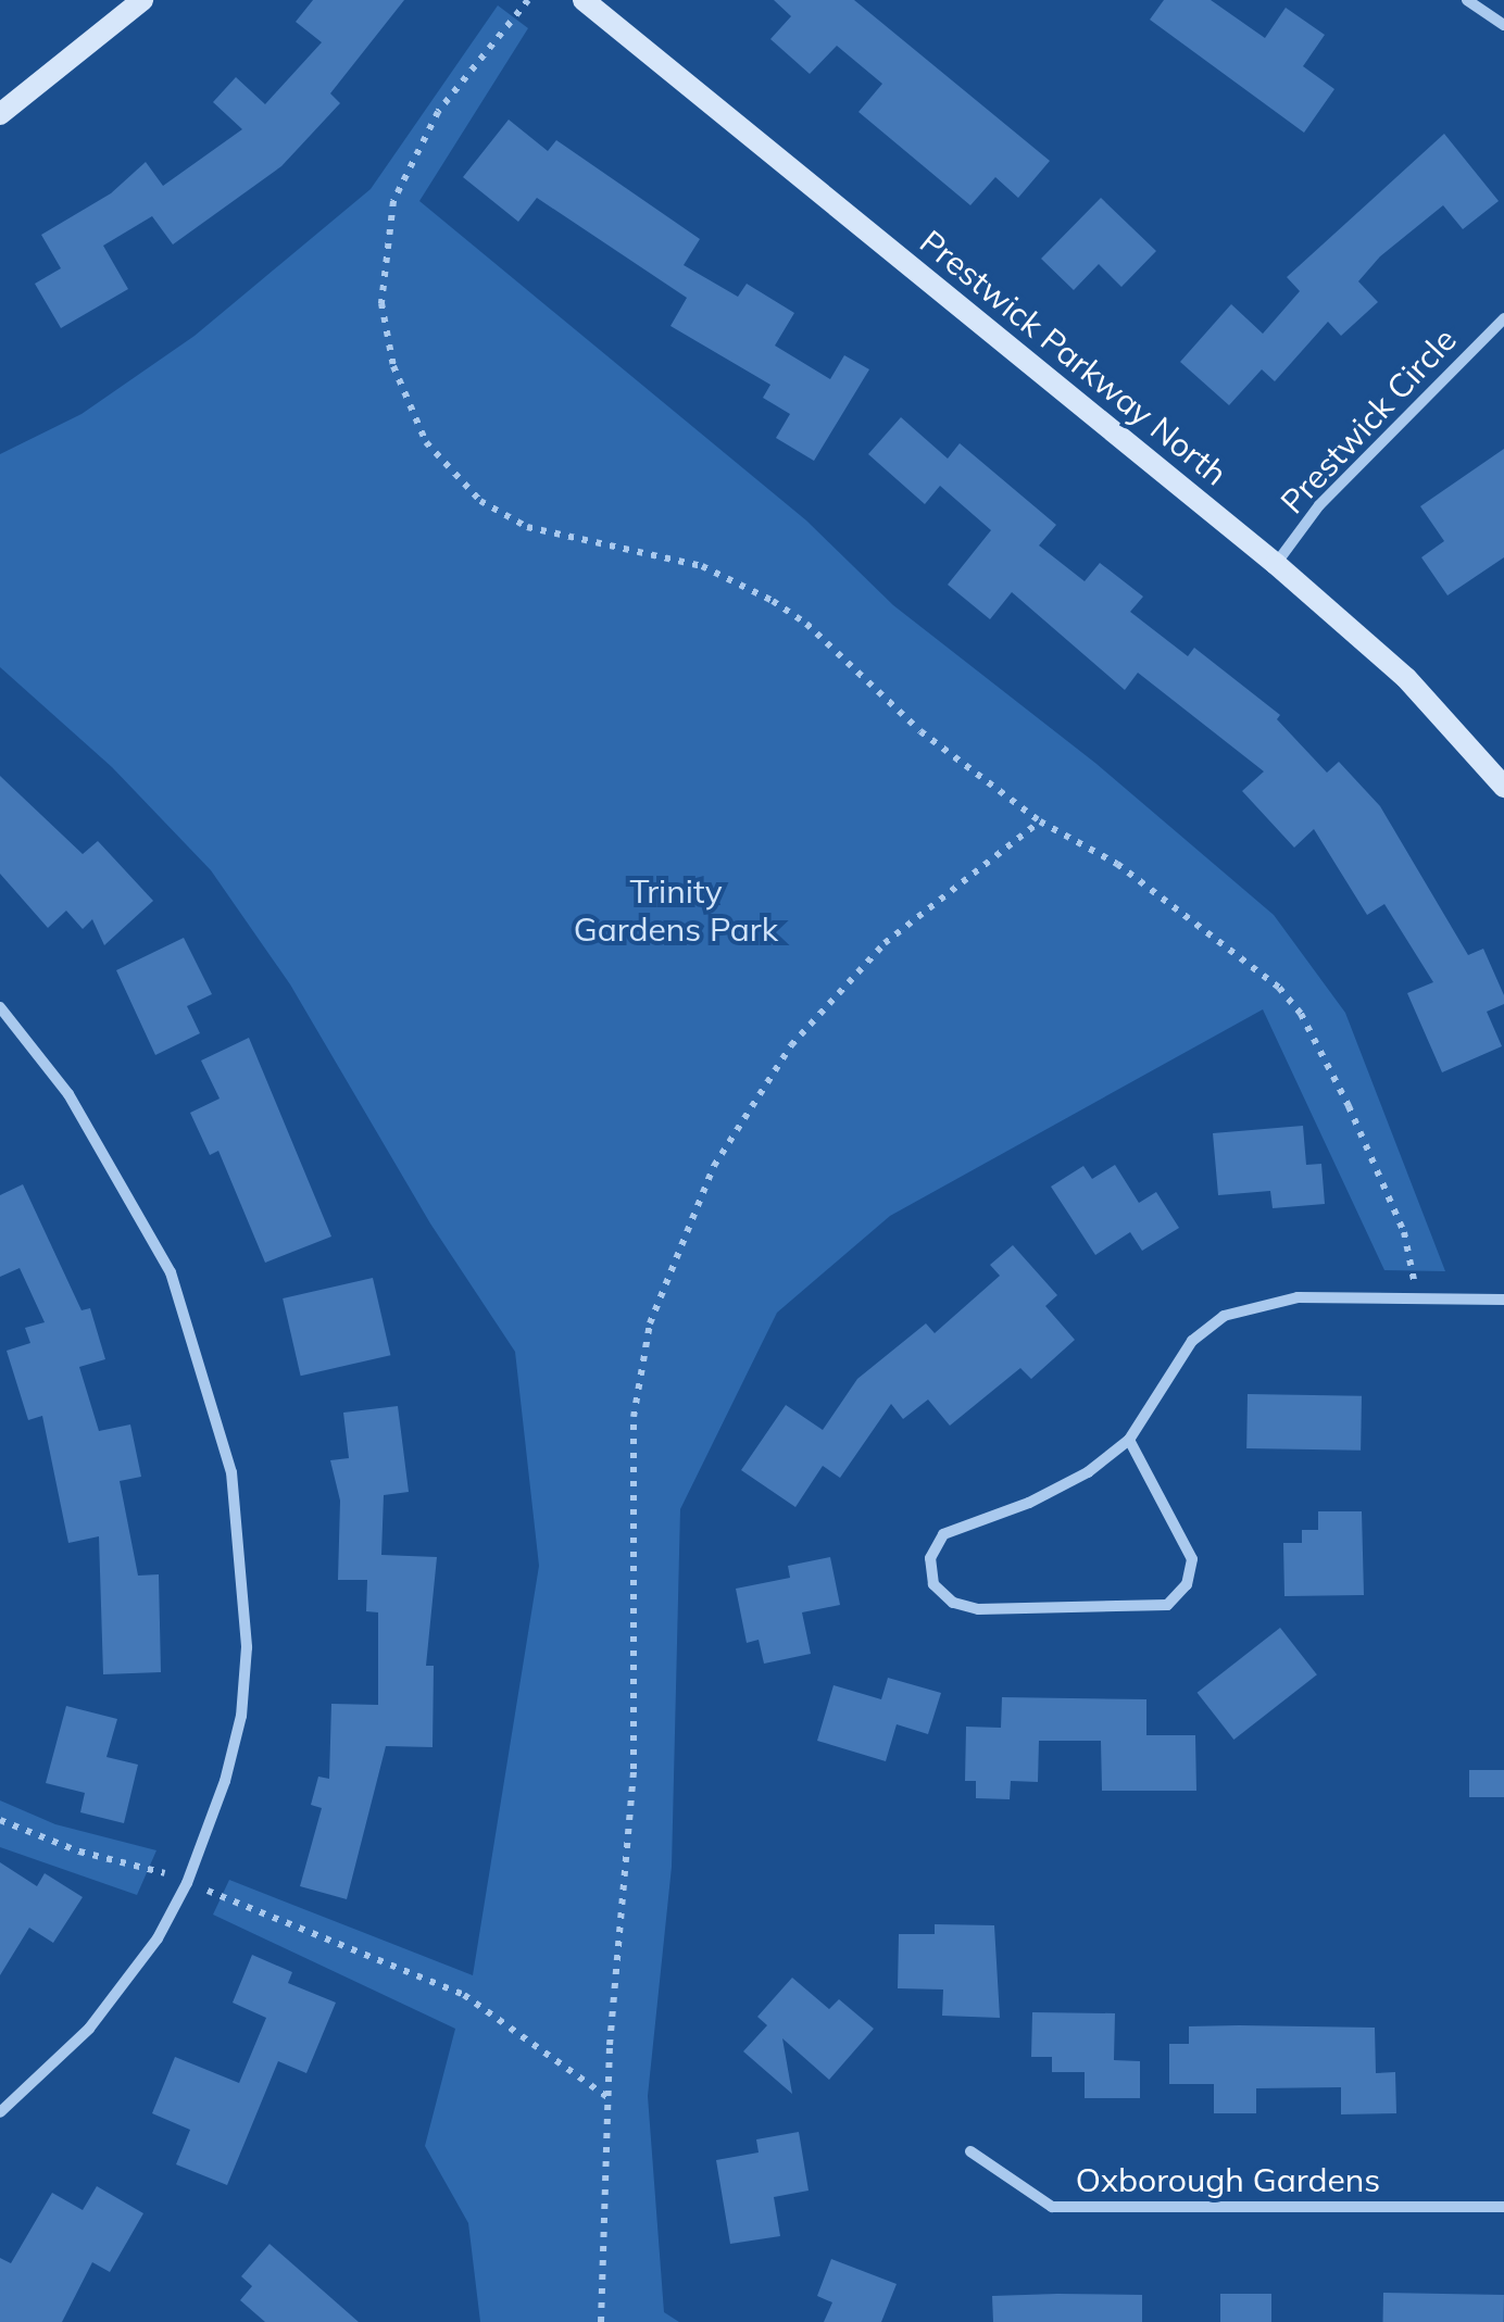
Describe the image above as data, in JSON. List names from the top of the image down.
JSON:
{
  "streets": {
    "street": ["Prestwick Parkway North", "Prestwick Circle", "Oxborough Gardens"]
  },
  "crossings": [
    ["Prestwick Parkway North", "Prestwick Circle"]
  ],
  "parks": ["Trinity Gardens Park"]
}
